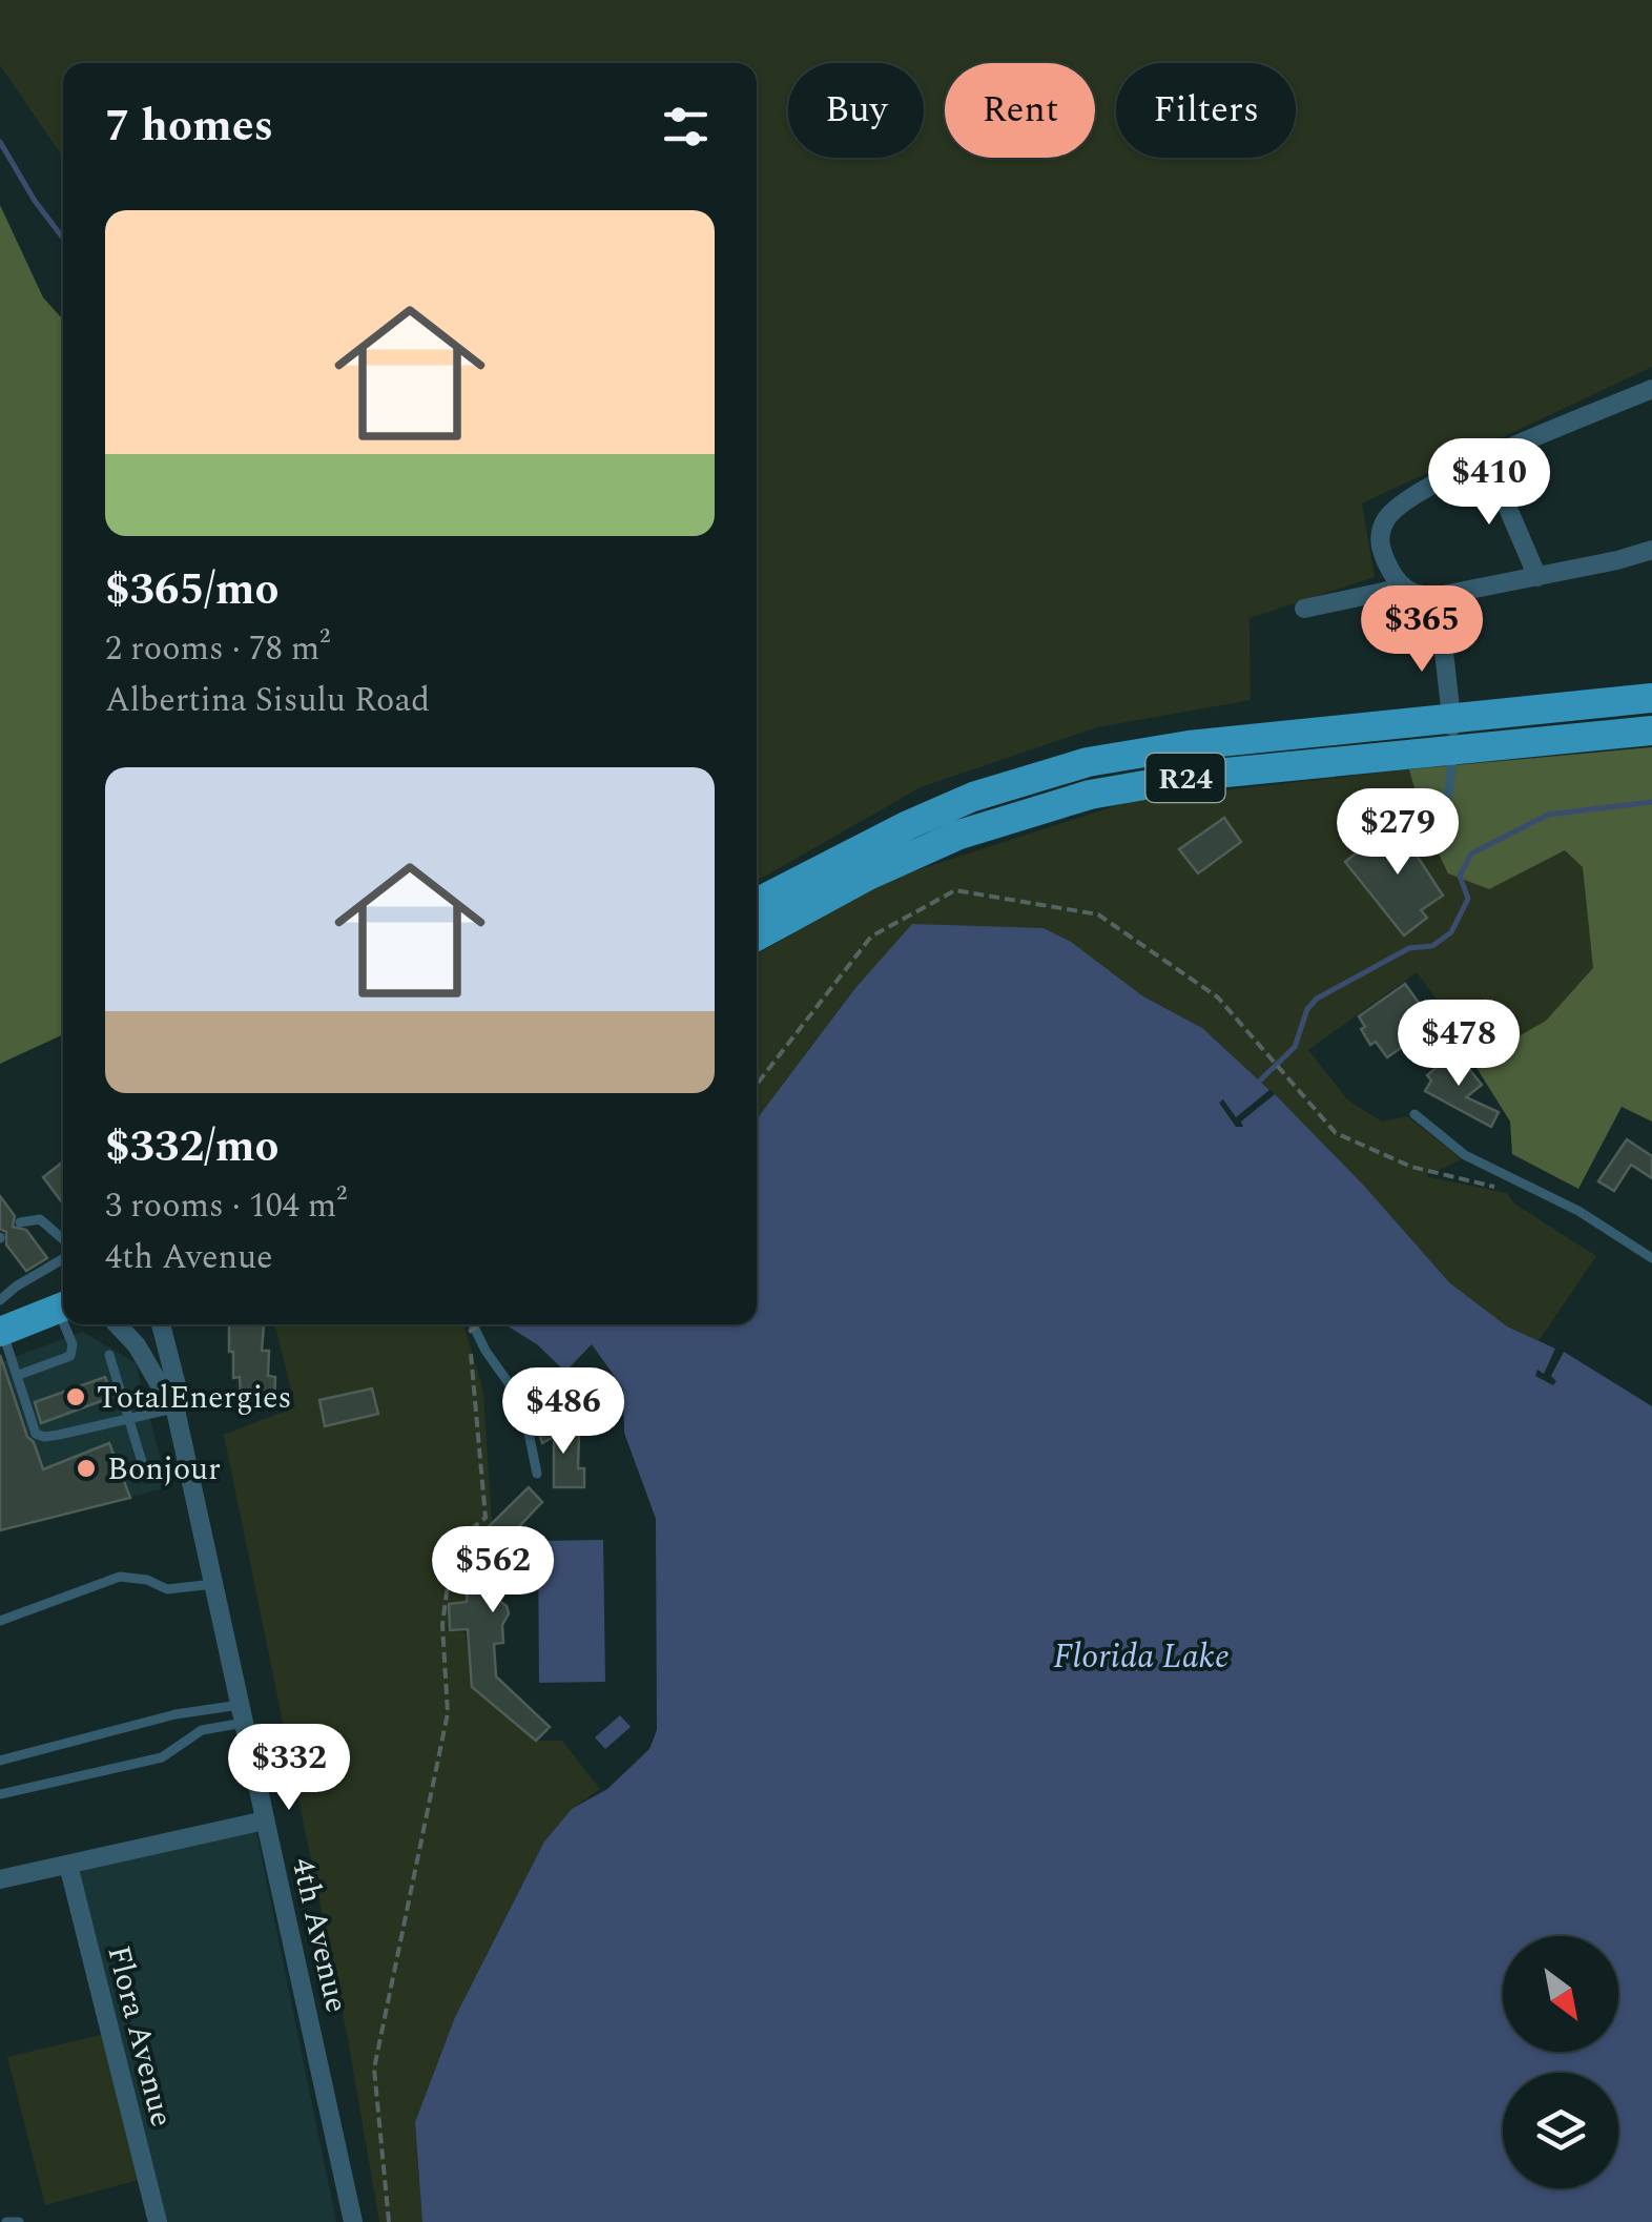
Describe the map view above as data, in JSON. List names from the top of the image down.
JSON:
{
  "streets": {
    "main road": ["R24"],
    "street": ["4th Avenue", "Flora Avenue"]
  },
  "water": ["Florida Lake"],
  "places": ["TotalEnergies", "Bonjour"],
  "north": "bottom right",
  "page": {
    "chip": ["Buy", "Rent", "Filters"],
    "heading": "7 homes",
    "list": [
      {
        "name": "$365/mo",
        "note": "2 rooms · 78 m² · Albertina Sisulu Road"
      },
      {
        "name": "$332/mo",
        "note": "3 rooms · 104 m² · 4th Avenue"
      }
    ],
    "price": [
      "$410",
      "$365",
      "$279",
      "$478",
      "$486",
      "$562",
      "$332"
    ]
  }
}
